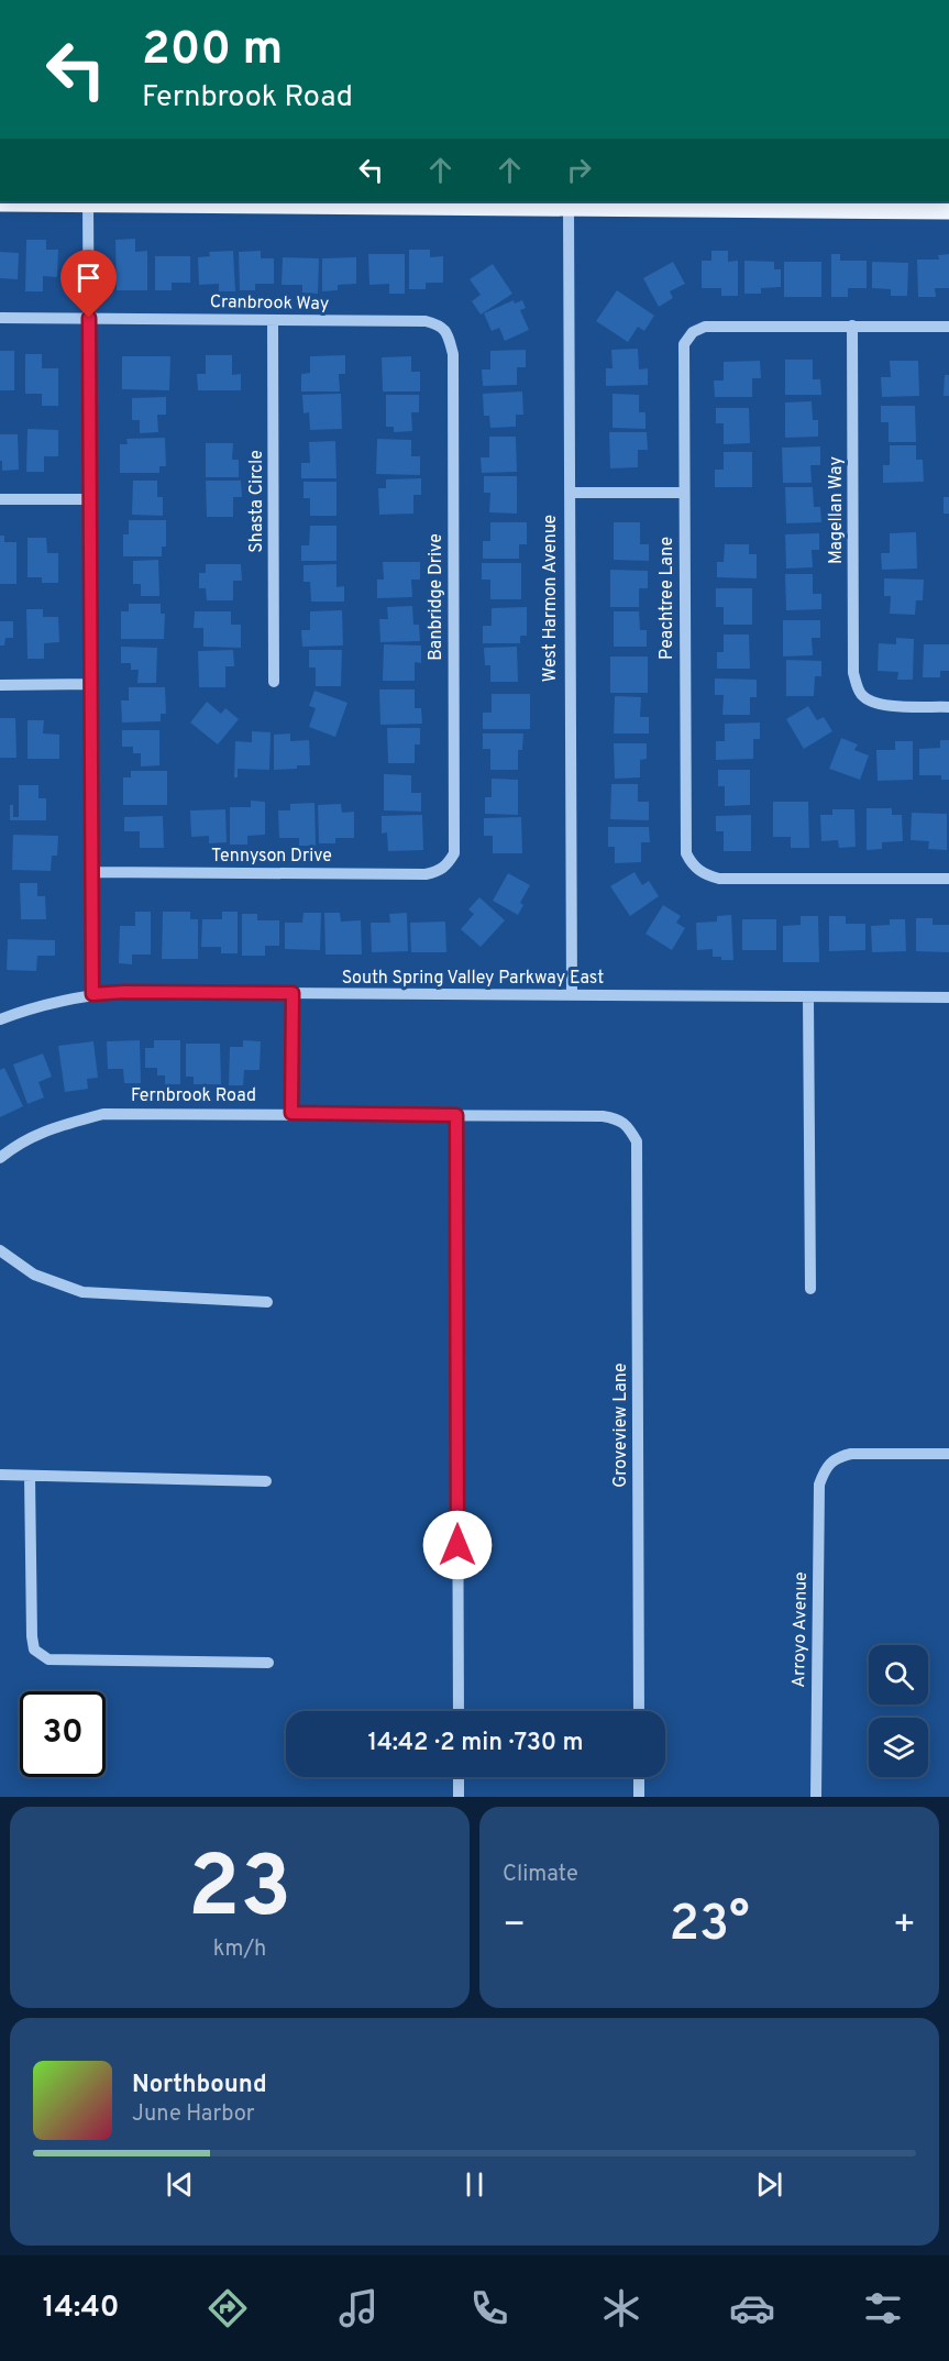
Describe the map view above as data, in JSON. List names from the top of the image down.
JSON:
{
  "streets": {
    "street": [
      "Cranbrook Way",
      "Shasta Circle",
      "Magellan Way",
      "Banbridge Drive",
      "West Harmon Avenue",
      "Peachtree Lane",
      "Tennyson Drive",
      "South Spring Valley Parkway East",
      "Fernbrook Road",
      "Groveview Lane",
      "Arroyo Avenue"
    ]
  },
  "crossings": [
    ["Cranbrook Way", "Shasta Circle"],
    ["Cranbrook Way", "Banbridge Drive"],
    ["Magellan Way", "Peachtree Lane"],
    ["Banbridge Drive", "Tennyson Drive"],
    ["West Harmon Avenue", "South Spring Valley Parkway East"],
    ["Fernbrook Road", "Groveview Lane"]
  ],
  "page": {
    "turn": ["200 m", "Fernbrook Road"],
    "limit": "30",
    "trip": "14:42 · 2 min · 730 m",
    "tile": [
      ["23", "km/h"],
      "Climate"
    ],
    "heat": ["−", "23°", "+"],
    "song": ["Northbound", "June Harbor"],
    "tabs": "14:40"
  }
}
